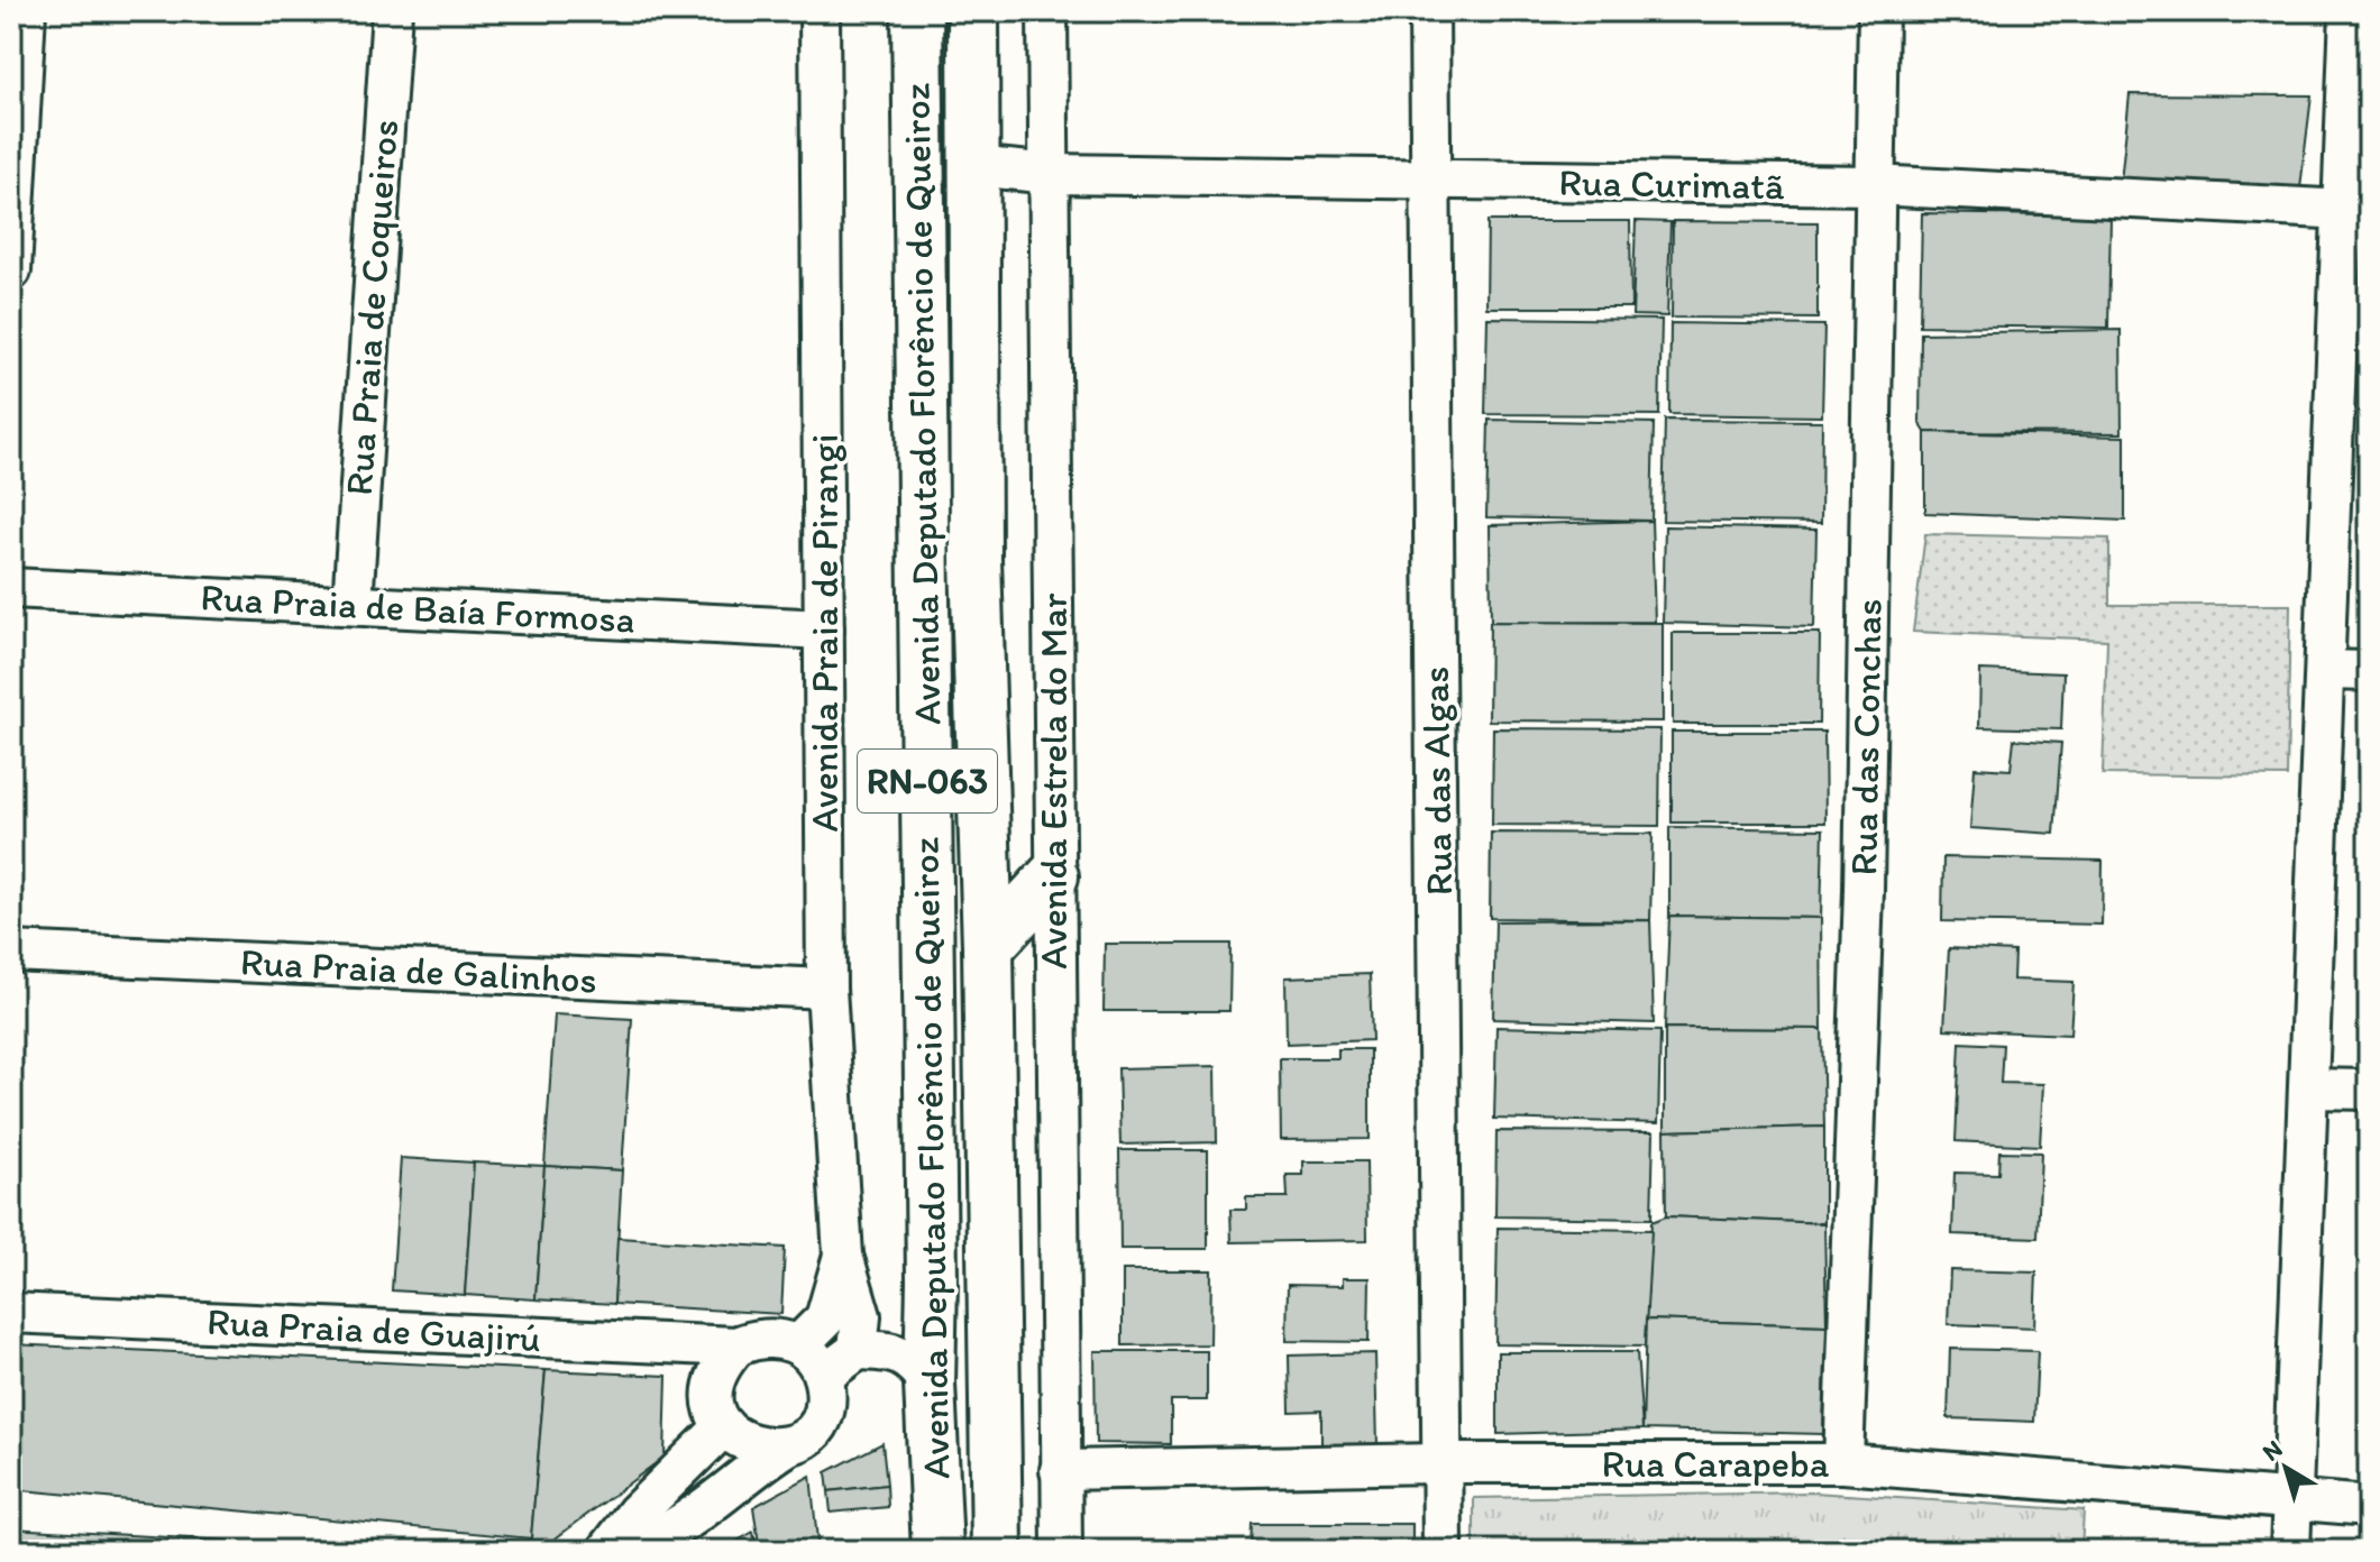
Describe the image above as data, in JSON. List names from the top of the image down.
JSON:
{
  "streets": {
    "main road": ["Avenida Deputado Florêncio de Queiroz", "RN-063"],
    "street": [
      "Rua Curimatã",
      "Rua Praia de Coqueiros",
      "Rua Praia de Baía Formosa",
      "Avenida Praia de Pirangi",
      "Rua das Conchas",
      "Avenida Estrela do Mar",
      "Rua das Algas",
      "Rua Praia de Galinhos",
      "Rua Praia de Guajirú",
      "Rua Carapeba"
    ]
  },
  "crossings": [
    ["Rua Curimatã", "Avenida Deputado Florêncio de Queiroz"],
    ["Rua Curimatã", "Rua das Conchas"],
    ["Rua Curimatã", "Avenida Estrela do Mar"],
    ["Rua Curimatã", "Rua das Algas"],
    ["Rua Praia de Coqueiros", "Rua Praia de Baía Formosa"],
    ["Rua Praia de Baía Formosa", "Avenida Praia de Pirangi"],
    ["Avenida Praia de Pirangi", "Rua Praia de Galinhos"],
    ["Avenida Praia de Pirangi", "Rua Praia de Guajirú"],
    ["Rua das Conchas", "Rua Carapeba"],
    ["Avenida Estrela do Mar", "Rua Carapeba"],
    ["Rua das Algas", "Rua Carapeba"]
  ],
  "north": "top left"
}
